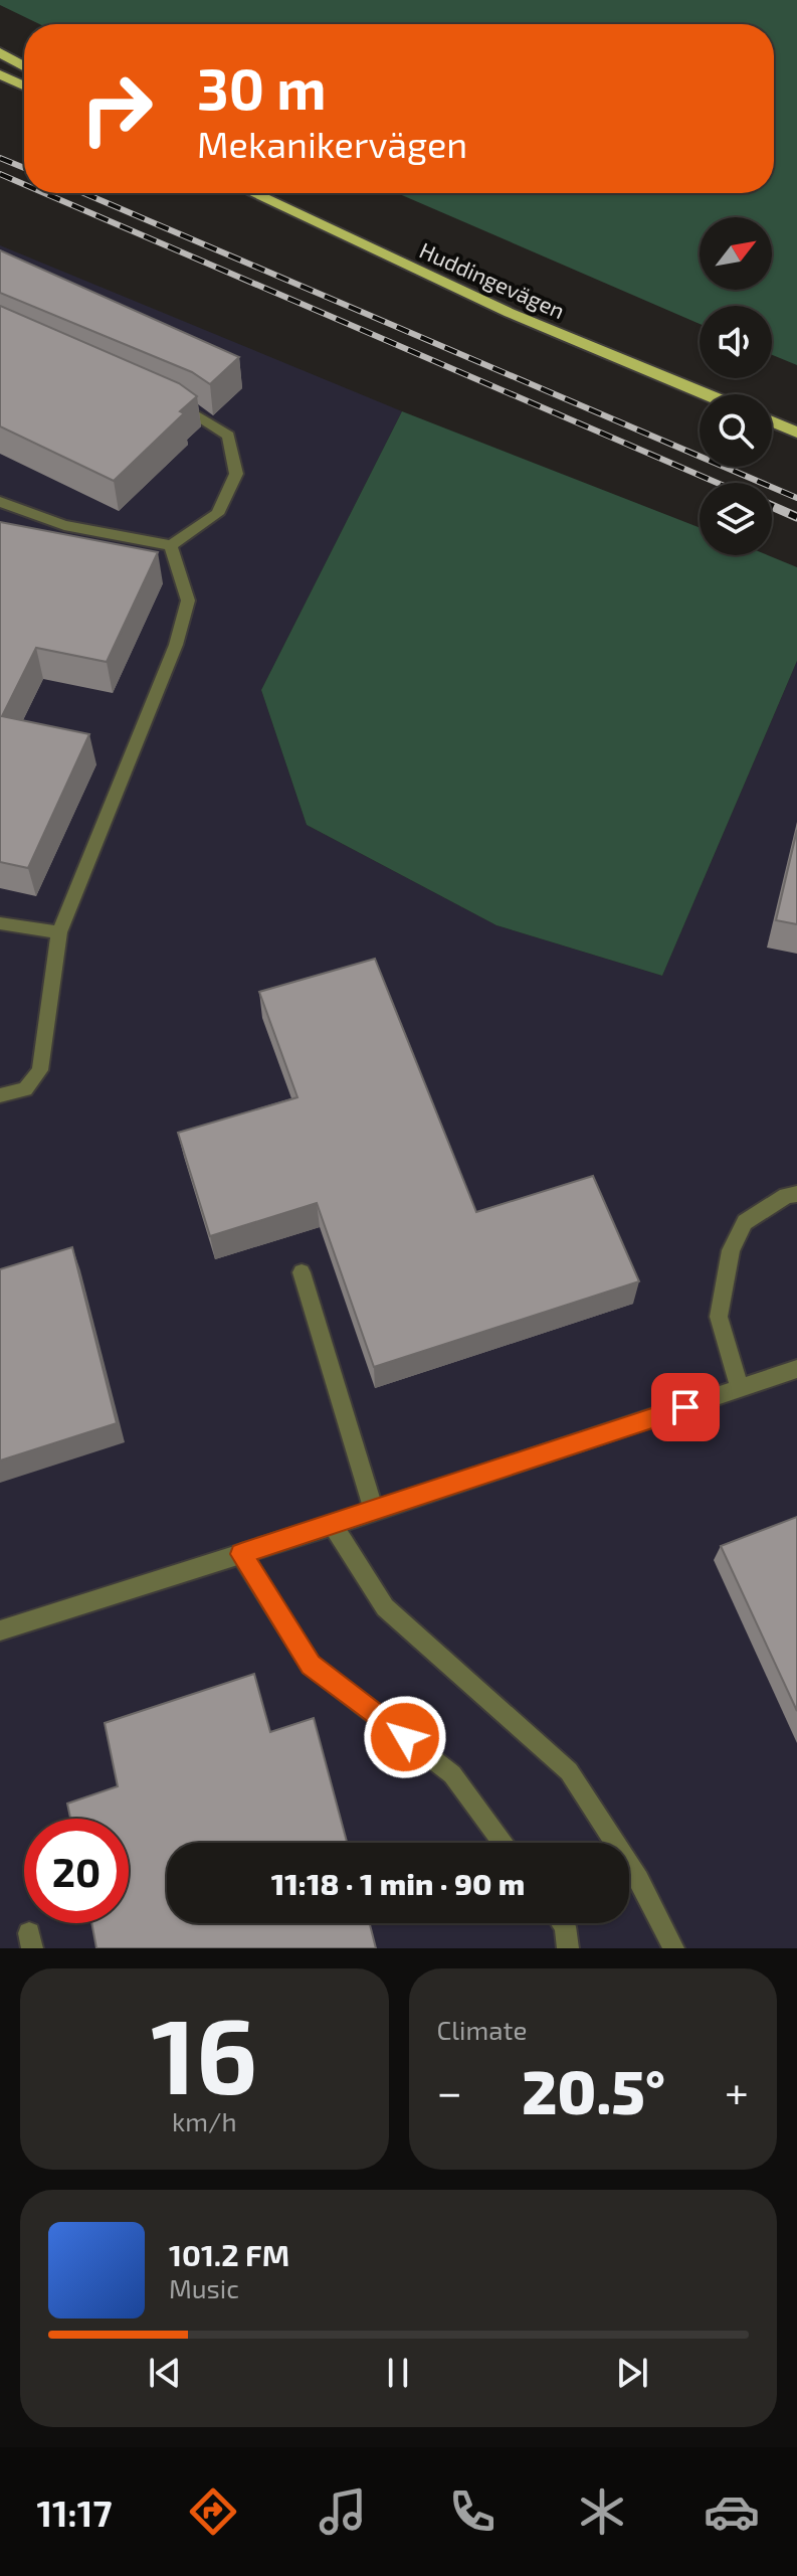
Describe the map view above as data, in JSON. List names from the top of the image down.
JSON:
{
  "streets": {
    "main road": ["Huddingevägen"]
  },
  "north": "top right",
  "page": {
    "turn": ["30 m", "Mekanikervägen"],
    "limit": "20",
    "trip": "11:18 · 1 min · 90 m",
    "tile": [
      ["16", "km/h"],
      "Climate"
    ],
    "heat": ["−", "20.5°", "+"],
    "song": ["101.2 FM", "Music"],
    "tabs": "11:17"
  }
}
